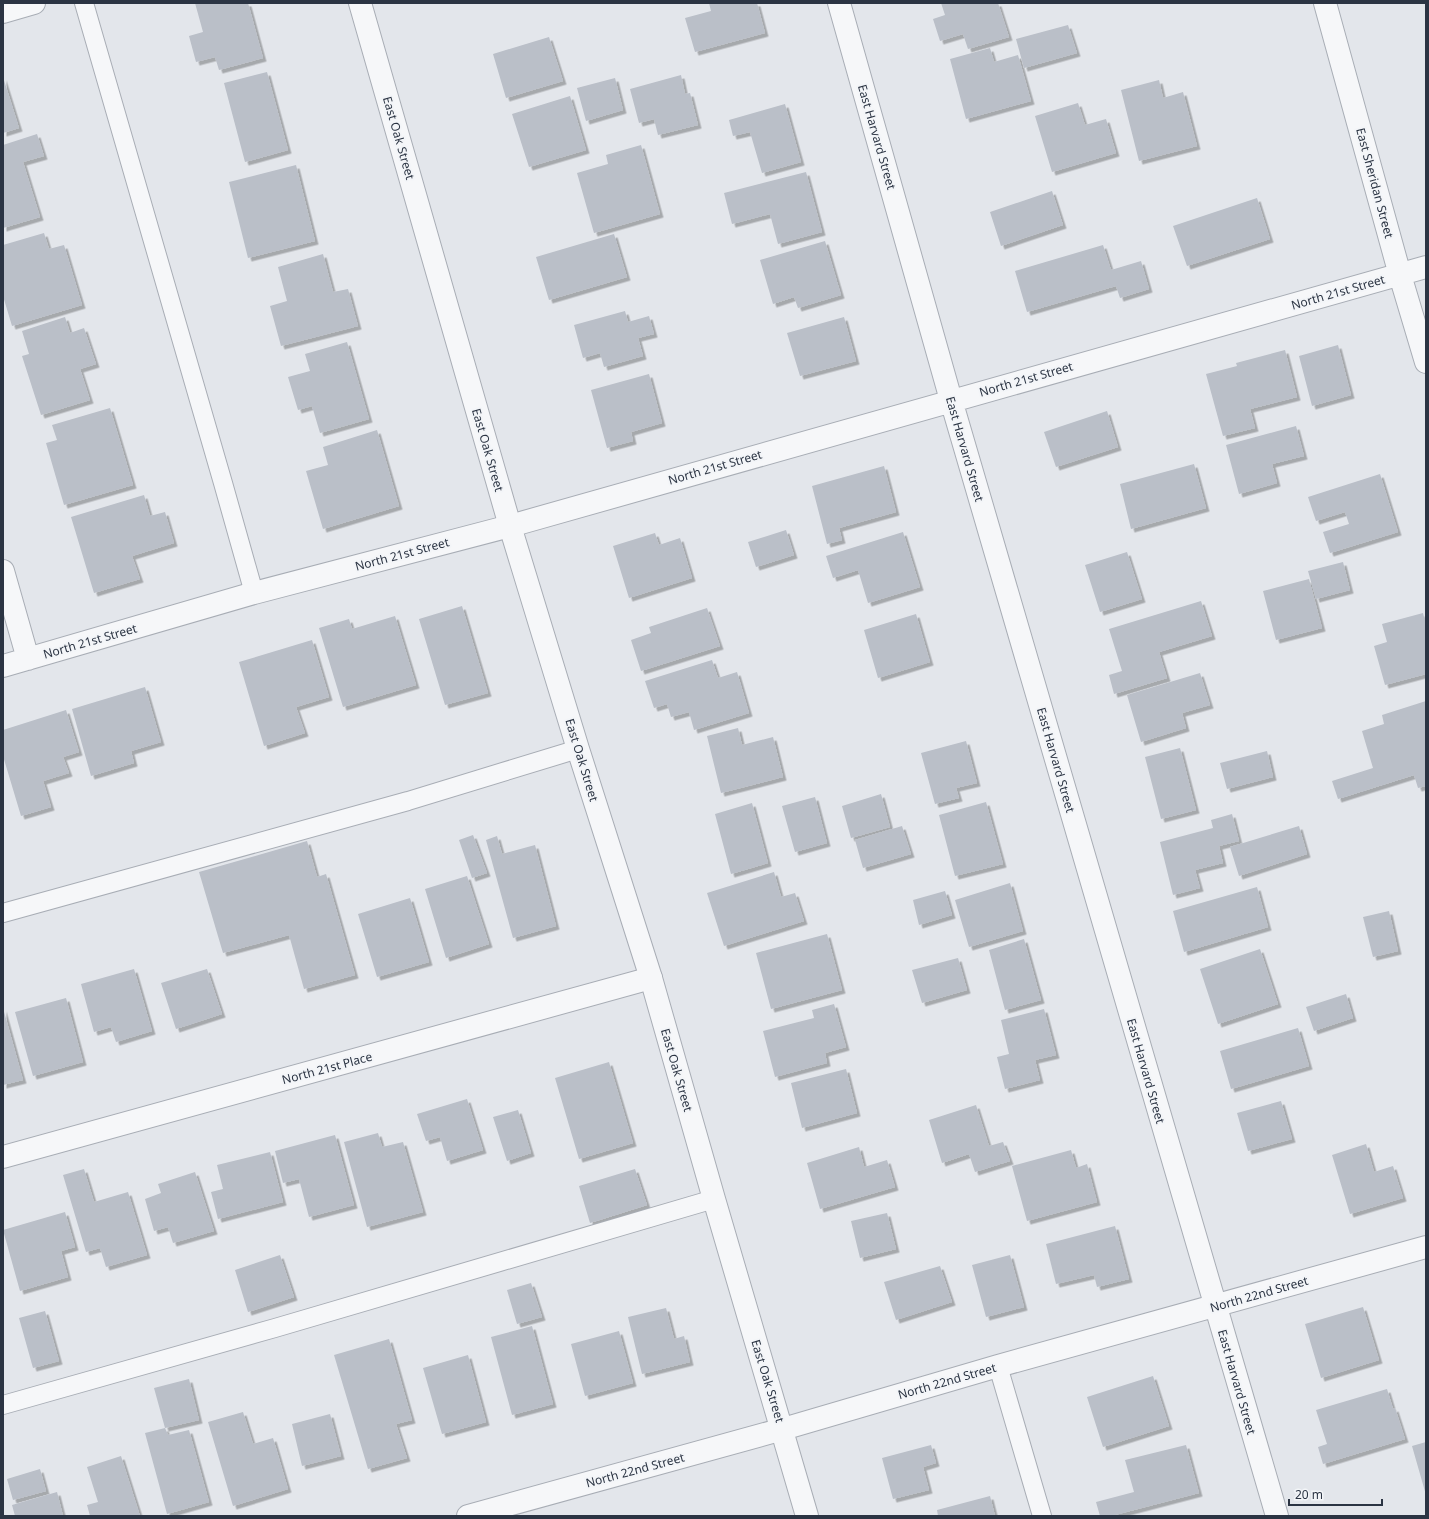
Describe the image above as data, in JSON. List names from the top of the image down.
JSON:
{
  "streets": {
    "street": [
      "East Harvard Street",
      "East Oak Street",
      "East Sheridan Street",
      "North 21st Street",
      "North 21st Place",
      "North 22nd Street"
    ]
  },
  "crossings": [
    ["East Harvard Street", "North 21st Street"],
    ["East Harvard Street", "North 22nd Street"],
    ["East Oak Street", "North 21st Street"],
    ["East Oak Street", "North 21st Place"],
    ["East Oak Street", "North 22nd Street"],
    ["East Sheridan Street", "North 21st Street"]
  ],
  "scale_bar": "20 m"
}
